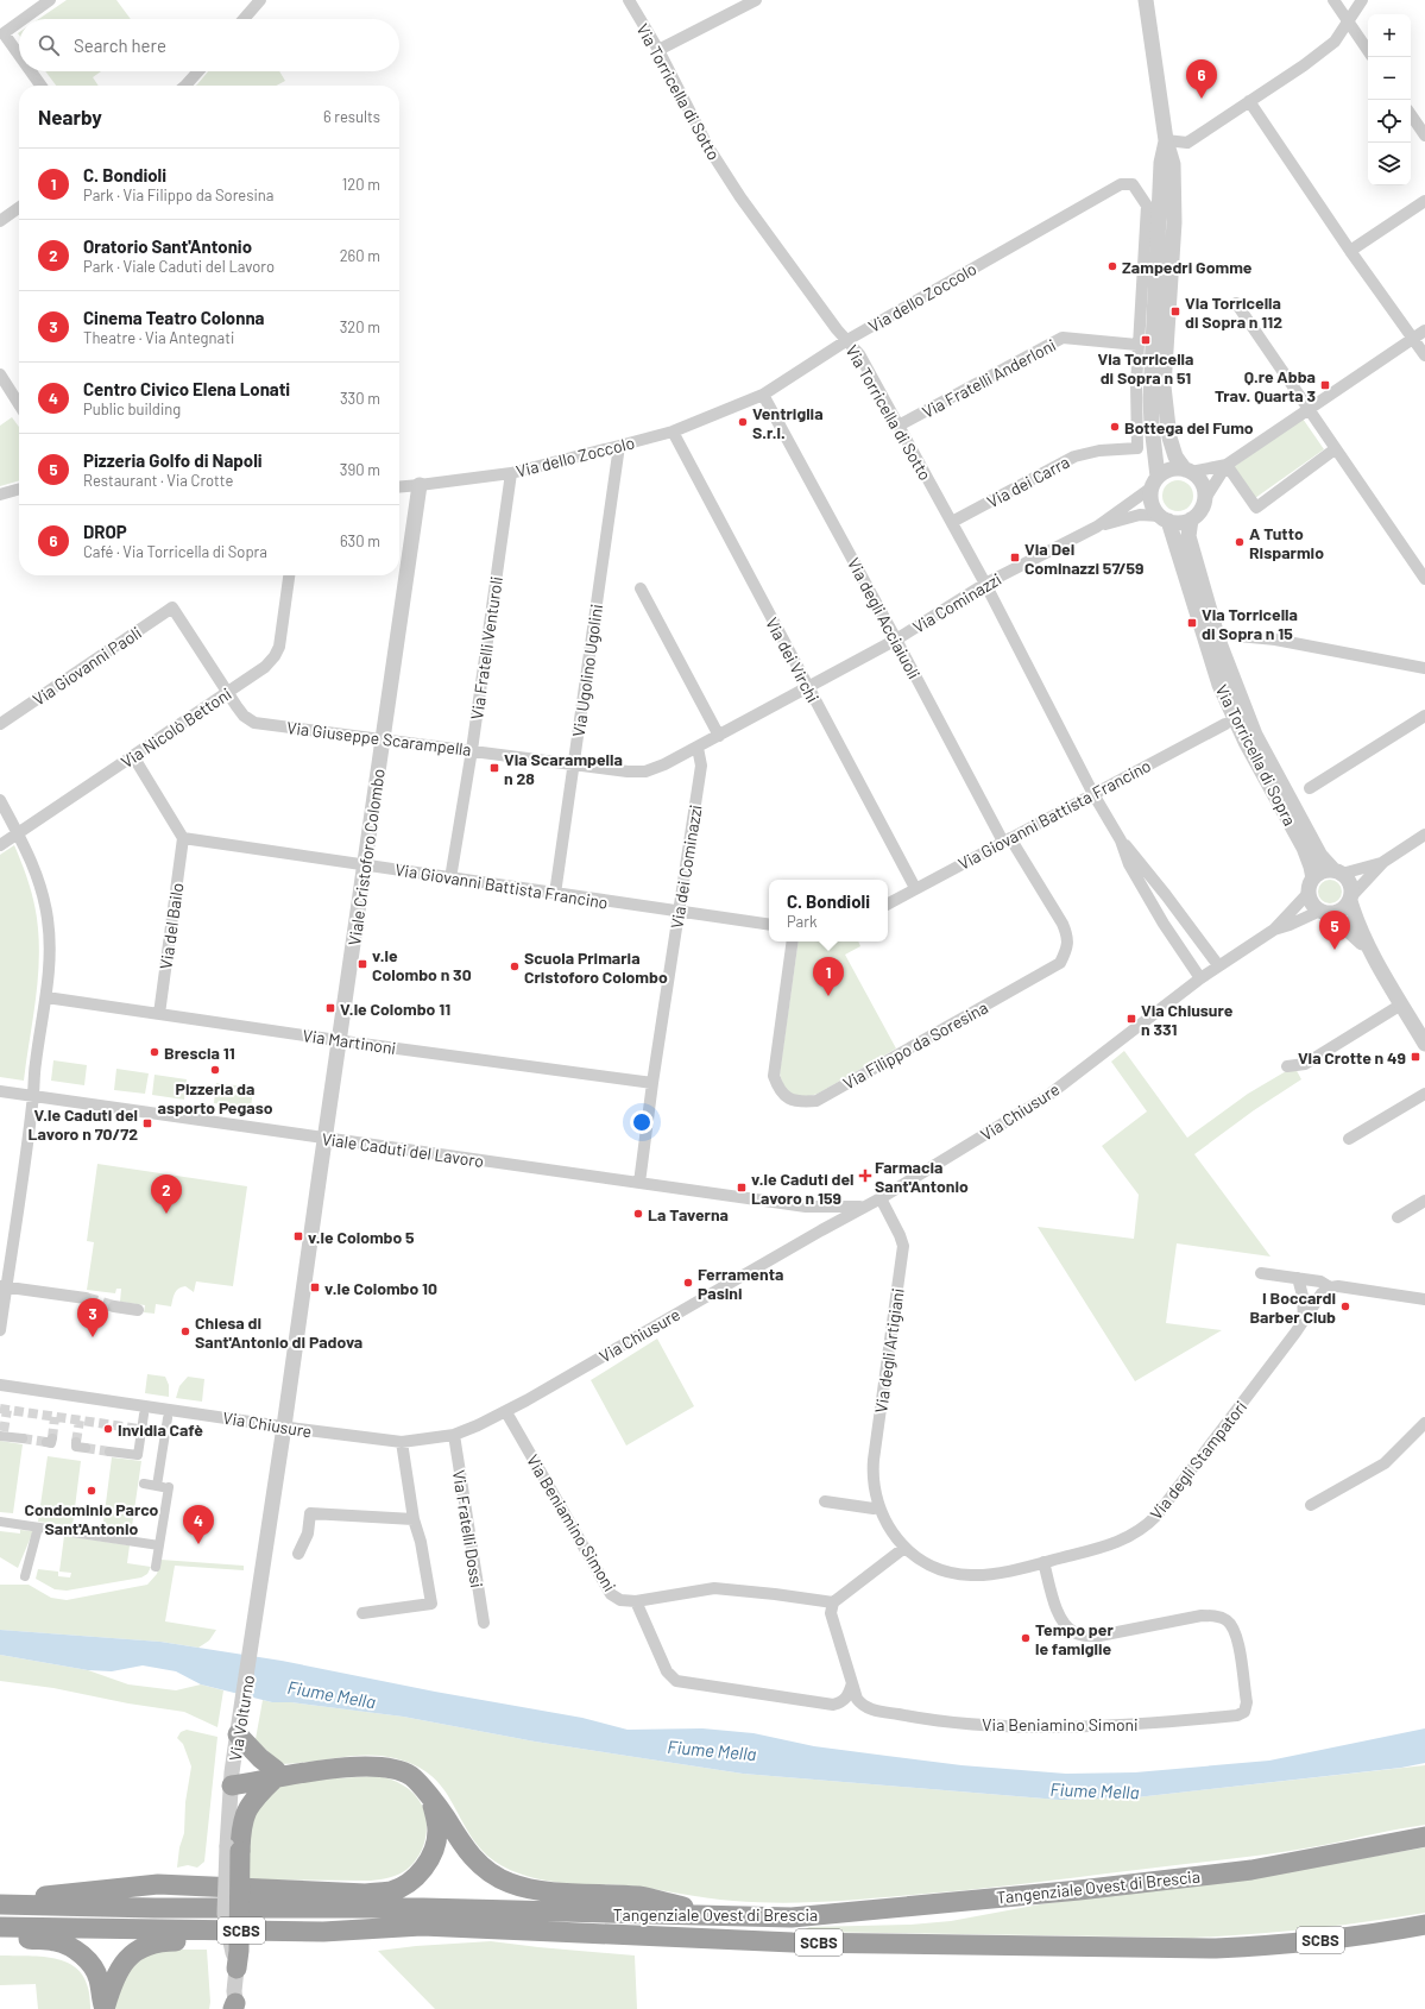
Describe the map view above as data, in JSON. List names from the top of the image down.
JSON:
{
  "streets": {
    "highway": ["Tangenziale Ovest di Brescia", "SCBS"],
    "street": [
      "Via Torricella di Sotto",
      "Via dello Zoccolo",
      "Via Fratelli Anderloni",
      "Via dei Carra",
      "Via Cominazzi",
      "Via degli Acciaiuoli",
      "Via Fratelli Venturoli",
      "Via dei Virchi",
      "Via Giovanni Paoli",
      "Via Ugolino Ugolini",
      "Via Nicolò Bettoni",
      "Via Giuseppe Scarampella",
      "Via Torricella di Sopra",
      "Via Giovanni Battista Francino",
      "Viale Cristoforo Colombo",
      "Via dei Cominazzi",
      "Via del Bailo",
      "Via Martinoni",
      "Via Filippo da Soresina",
      "Via Chiusure",
      "Viale Caduti del Lavoro",
      "Via degli Artigiani",
      "Via degli Stampatori",
      "Via Beniamino Simoni",
      "Via Fratelli Dossi",
      "Via Volturno"
    ]
  },
  "crossings": [
    ["Via Torricella di Sotto", "Via dello Zoccolo"],
    ["Via Torricella di Sotto", "Via Fratelli Anderloni"],
    ["Via Torricella di Sotto", "Via dei Carra"],
    ["Via Torricella di Sotto", "Via Cominazzi"],
    ["Via Torricella di Sotto", "Via Giovanni Battista Francino"],
    ["Via dello Zoccolo", "Via degli Acciaiuoli"],
    ["Via dello Zoccolo", "Via Fratelli Venturoli"],
    ["Via dello Zoccolo", "Via dei Virchi"],
    ["Via dello Zoccolo", "Via Ugolino Ugolini"],
    ["Via dello Zoccolo", "Viale Cristoforo Colombo"],
    ["Via Cominazzi", "Via degli Acciaiuoli"],
    ["Via Cominazzi", "Via dei Virchi"],
    ["Via Cominazzi", "Via Giuseppe Scarampella"],
    ["Via Cominazzi", "Via Torricella di Sopra"],
    ["Via Cominazzi", "Via dei Cominazzi"],
    ["Via degli Acciaiuoli", "Via Giovanni Battista Francino"],
    ["Via degli Acciaiuoli", "Via Filippo da Soresina"],
    ["Via Fratelli Venturoli", "Via Giuseppe Scarampella"],
    ["Via Fratelli Venturoli", "Via Giovanni Battista Francino"],
    ["Via dei Virchi", "Via Giovanni Battista Francino"],
    ["Via Giovanni Paoli", "Via Giuseppe Scarampella"],
    ["Via Ugolino Ugolini", "Via Giuseppe Scarampella"],
    ["Via Ugolino Ugolini", "Via Giovanni Battista Francino"],
    ["Via Nicolò Bettoni", "Via Giuseppe Scarampella"],
    ["Via Giuseppe Scarampella", "Viale Cristoforo Colombo"],
    ["Via Giuseppe Scarampella", "Via dei Cominazzi"],
    ["Via Torricella di Sopra", "Via Chiusure"],
    ["Via Giovanni Battista Francino", "Viale Cristoforo Colombo"],
    ["Via Giovanni Battista Francino", "Via dei Cominazzi"],
    ["Via Giovanni Battista Francino", "Via del Bailo"],
    ["Via Giovanni Battista Francino", "Via Filippo da Soresina"],
    ["Viale Cristoforo Colombo", "Via Martinoni"],
    ["Viale Cristoforo Colombo", "Via Chiusure"],
    ["Viale Cristoforo Colombo", "Viale Caduti del Lavoro"],
    ["Viale Cristoforo Colombo", "Via Volturno"],
    ["Via dei Cominazzi", "Via Martinoni"],
    ["Via dei Cominazzi", "Viale Caduti del Lavoro"],
    ["Via del Bailo", "Via Martinoni"],
    ["Via Chiusure", "Viale Caduti del Lavoro"],
    ["Via Chiusure", "Via degli Artigiani"],
    ["Via Chiusure", "Via Beniamino Simoni"],
    ["Via Chiusure", "Via Fratelli Dossi"],
    ["Via Chiusure", "Via Volturno"],
    ["Via degli Artigiani", "Via degli Stampatori"],
    ["Via degli Stampatori", "Via Beniamino Simoni"]
  ],
  "water": ["Fiume Mella"],
  "places": {
    "other": [
      "Zampedri Gomme",
      "Ventriglia S.r.l.",
      "Bottega del Fumo",
      "A Tutto Risparmio",
      "Scuola Primaria Cristoforo Colombo",
      "Brescia 11",
      "Pizzeria da asporto Pegaso",
      "La Taverna",
      "Ferramenta Pasini",
      "I Boccardi Barber Club",
      "Chiesa di Sant'Antonio di Padova",
      "Invidia Cafè",
      "Condominio Parco Sant'Antonio",
      "Tempo per le famiglie"
    ],
    "transit": [
      "Via Torricella di Sopra n 112",
      "Via Torricella di Sopra n 51",
      "Q.re Abba Trav. Quarta 3",
      "Via Dei Cominazzi 57/59",
      "Via Torricella di Sopra n 15",
      "Via Scarampella n 28",
      "v.le Colombo n 30",
      "V.le Colombo 11",
      "Via Chiusure n 331",
      "Via Crotte n 49",
      "V.le Caduti del Lavoro n 70/72",
      "v.le Caduti del Lavoro n 159",
      "v.le Colombo 5",
      "v.le Colombo 10"
    ],
    "health": ["Farmacia Sant'Antonio"]
  },
  "page": {
    "map_buttons": ["+", "−"],
    "search": "Search here",
    "pins": [
      "6",
      "5",
      "1",
      "2",
      "3",
      "4"
    ],
    "heading": ["Nearby", "6 results"],
    "list": [
      {
        "mark": "1",
        "name": "C. Bondioli",
        "note": "Park · Via Filippo da Soresina",
        "value": "120 m"
      },
      {
        "mark": "2",
        "name": "Oratorio Sant'Antonio",
        "note": "Park · Viale Caduti del Lavoro",
        "value": "260 m"
      },
      {
        "mark": "3",
        "name": "Cinema Teatro Colonna",
        "note": "Theatre · Via Antegnati",
        "value": "320 m"
      },
      {
        "mark": "4",
        "name": "Centro Civico Elena Lonati",
        "note": "Public building",
        "value": "330 m"
      },
      {
        "mark": "5",
        "name": "Pizzeria Golfo di Napoli",
        "note": "Restaurant · Via Crotte",
        "value": "390 m"
      },
      {
        "mark": "6",
        "name": "DROP",
        "note": "Café · Via Torricella di Sopra",
        "value": "630 m"
      }
    ],
    "popup": ["C. Bondioli", "Park"]
  }
}
